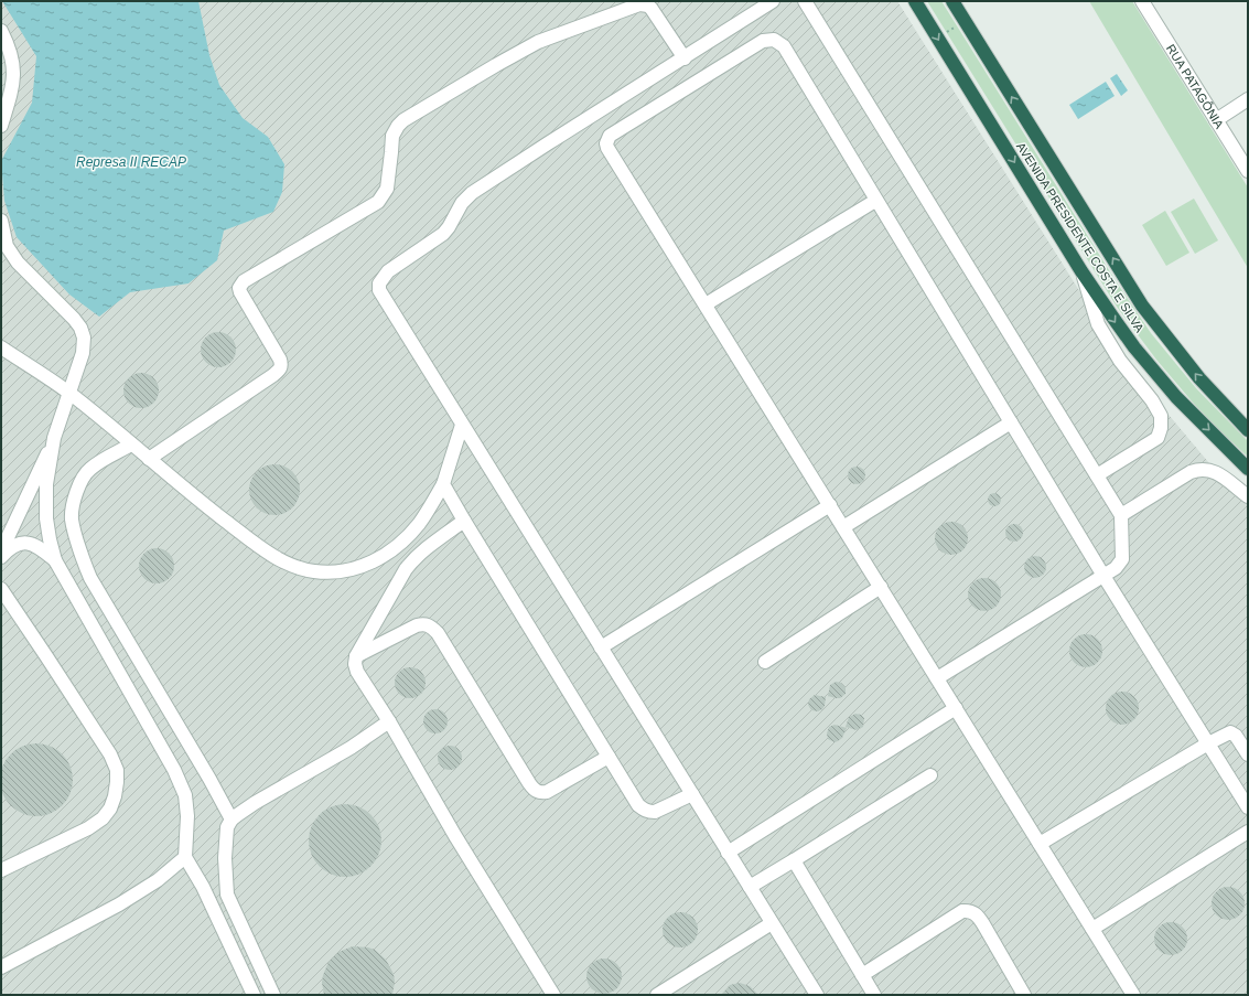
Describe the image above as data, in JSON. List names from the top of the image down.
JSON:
{
  "streets": {
    "highway": ["AVENIDA PRESIDENTE COSTA E SILVA"],
    "street": ["RUA PATAGÔNIA"]
  },
  "water": ["Represa II RECAP"]
}
